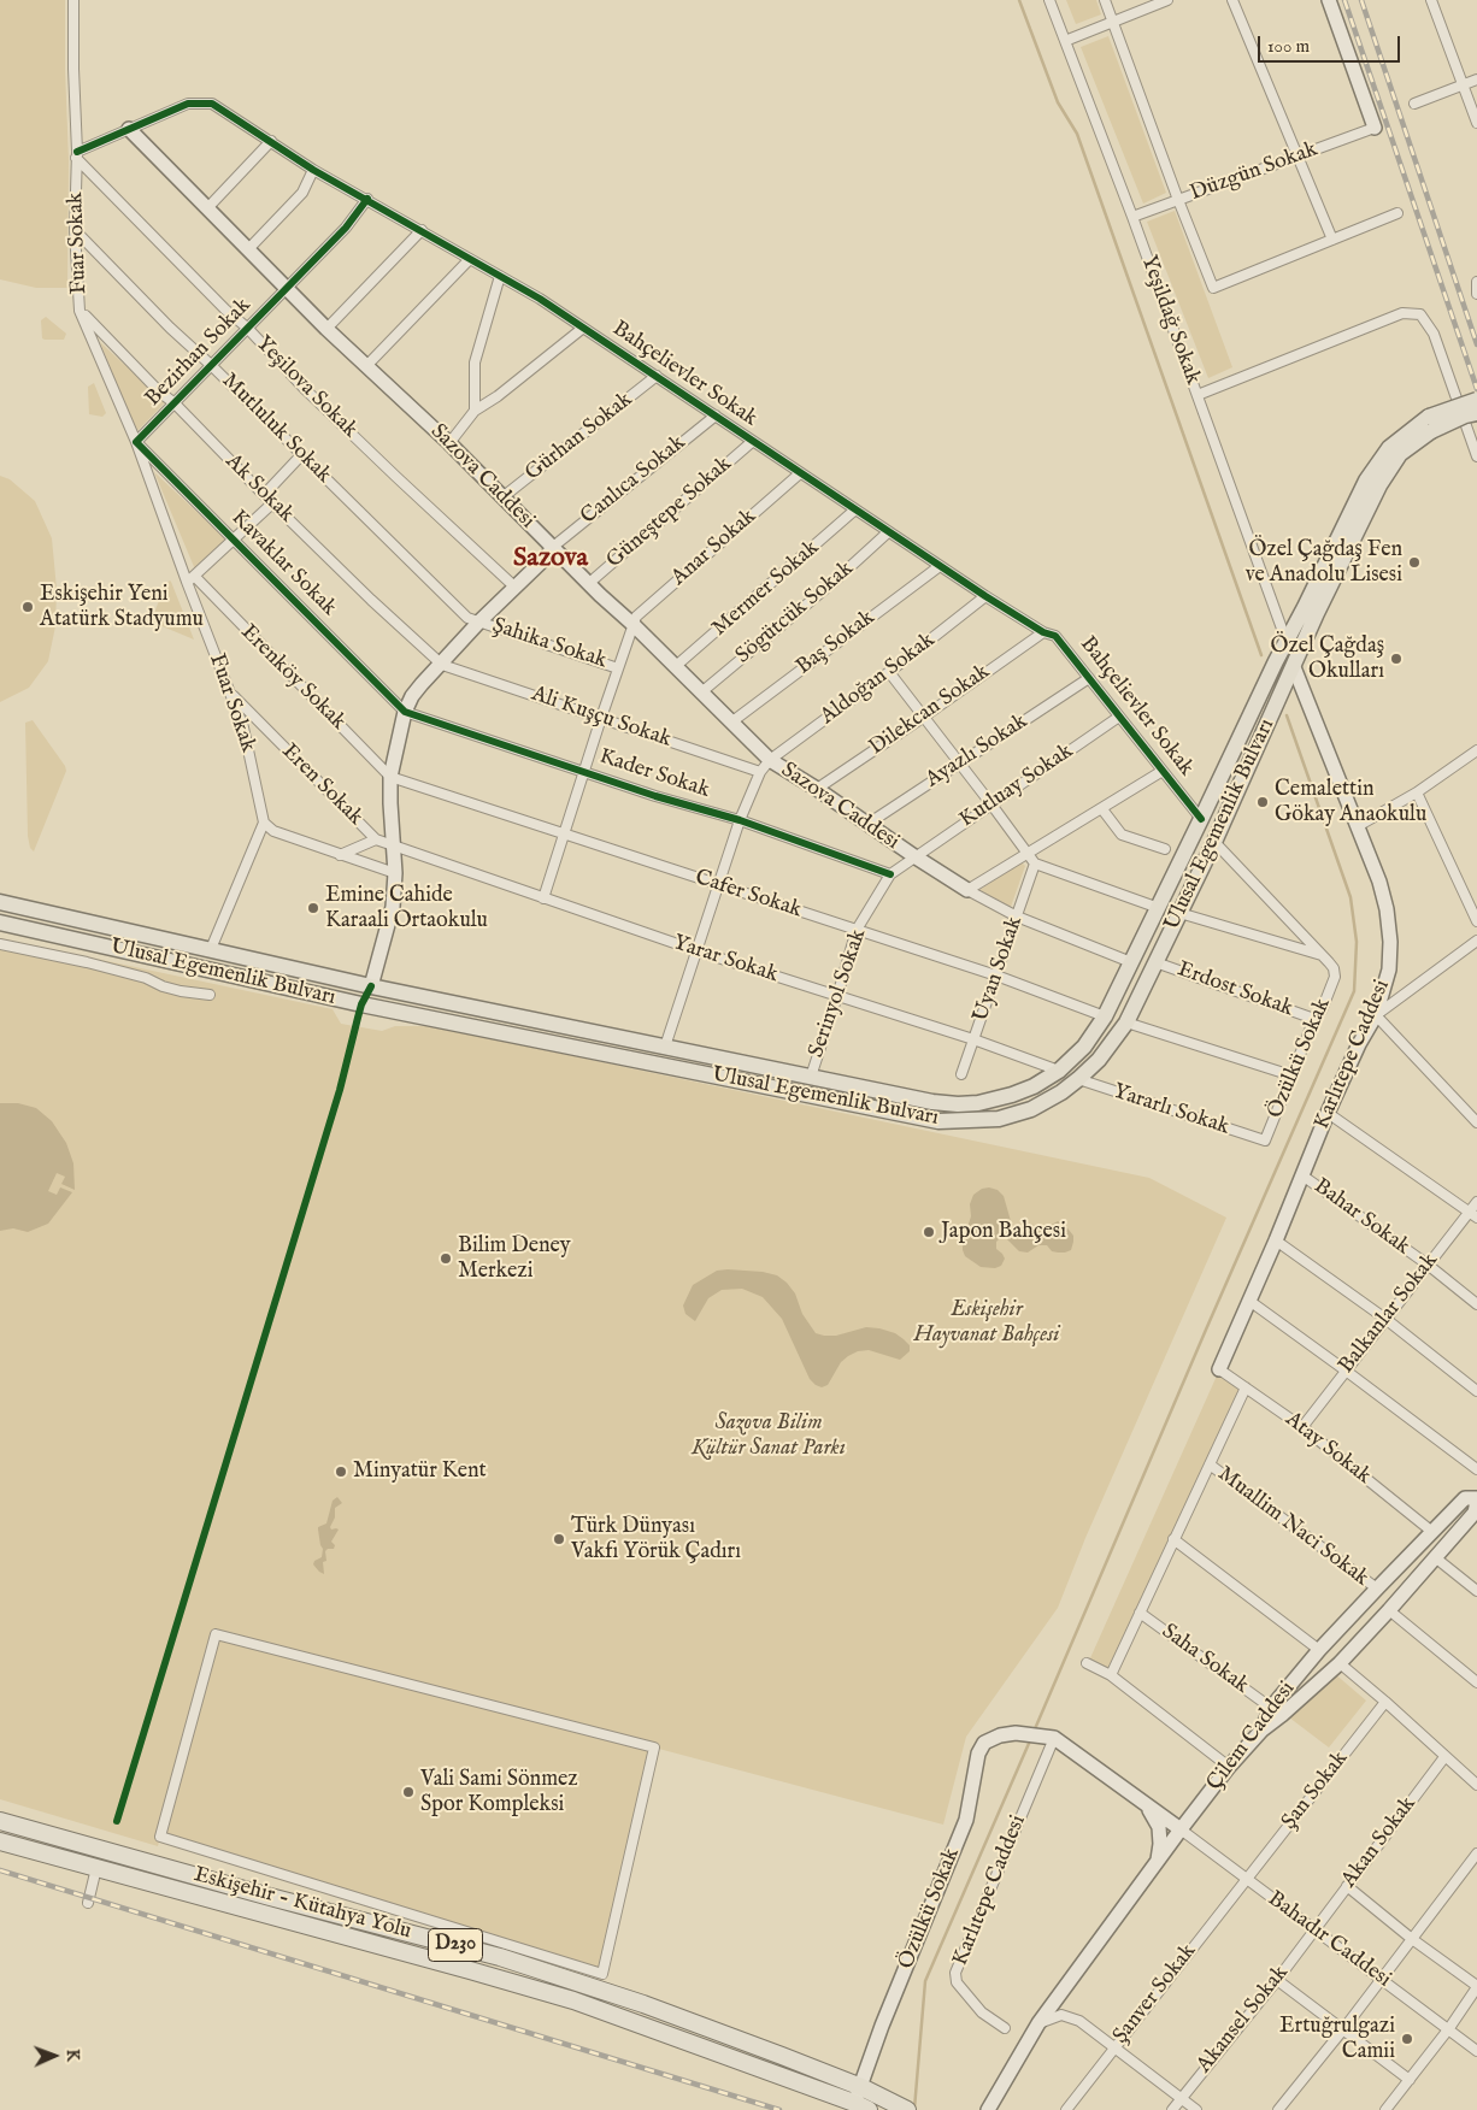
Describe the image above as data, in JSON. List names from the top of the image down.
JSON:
{
  "streets": {
    "highway": ["Eskişehir - Kütahya Yolu", "D230"],
    "main road": ["Ulusal Egemenlik Bulvarı"],
    "street": [
      "Düzgün Sokak",
      "Fuar Sokak",
      "Yeşildağ Sokak",
      "Bezirhan Sokak",
      "Bahçelievler Sokak",
      "Yeşilova Sokak",
      "Mutluluk Sokak",
      "Gürhan Sokak",
      "Sazova Caddesi",
      "Canlıca Sokak",
      "Ak Sokak",
      "Güneştepe Sokak",
      "Anar Sokak",
      "Kavaklar Sokak",
      "Mermer Sokak",
      "Sögütcük Sokak",
      "Baş Sokak",
      "Şahika Sokak",
      "Erenköy Sokak",
      "Aldoğan Sokak",
      "Dilekcan Sokak",
      "Ali Kuşçu Sokak",
      "Ayazlı Sokak",
      "Kader Sokak",
      "Eren Sokak",
      "Kutluay Sokak",
      "Cafer Sokak",
      "Yarar Sokak",
      "Uyan Sokak",
      "Erdost Sokak",
      "Serinyol Sokak",
      "Karlıtepe Caddesi",
      "Özülkü Sokak",
      "Yararlı Sokak",
      "Bahar Sokak",
      "Balkanlar Sokak",
      "Atay Sokak",
      "Muallim Naci Sokak",
      "Saha Sokak",
      "Çilem Caddesi",
      "Şan Sokak",
      "Akan Sokak",
      "Bahadır Caddesi",
      "Şanver Sokak",
      "Akansel Sokak"
    ]
  },
  "crossings": [
    ["Düzgün Sokak", "Yeşildağ Sokak"],
    ["Fuar Sokak", "Bezirhan Sokak"],
    ["Fuar Sokak", "Bahçelievler Sokak"],
    ["Fuar Sokak", "Yeşilova Sokak"],
    ["Fuar Sokak", "Mutluluk Sokak"],
    ["Fuar Sokak", "Ak Sokak"],
    ["Fuar Sokak", "Kavaklar Sokak"],
    ["Fuar Sokak", "Erenköy Sokak"],
    ["Fuar Sokak", "Eren Sokak"],
    ["Yeşildağ Sokak", "Ulusal Egemenlik Bulvarı"],
    ["Bezirhan Sokak", "Bahçelievler Sokak"],
    ["Bezirhan Sokak", "Yeşilova Sokak"],
    ["Bezirhan Sokak", "Mutluluk Sokak"],
    ["Bezirhan Sokak", "Sazova Caddesi"],
    ["Bezirhan Sokak", "Ak Sokak"],
    ["Bezirhan Sokak", "Kavaklar Sokak"],
    ["Bahçelievler Sokak", "Yeşilova Sokak"],
    ["Bahçelievler Sokak", "Gürhan Sokak"],
    ["Bahçelievler Sokak", "Sazova Caddesi"],
    ["Bahçelievler Sokak", "Canlıca Sokak"],
    ["Bahçelievler Sokak", "Güneştepe Sokak"],
    ["Bahçelievler Sokak", "Anar Sokak"],
    ["Bahçelievler Sokak", "Mermer Sokak"],
    ["Bahçelievler Sokak", "Sögütcük Sokak"],
    ["Bahçelievler Sokak", "Baş Sokak"],
    ["Bahçelievler Sokak", "Aldoğan Sokak"],
    ["Bahçelievler Sokak", "Dilekcan Sokak"],
    ["Bahçelievler Sokak", "Ayazlı Sokak"],
    ["Bahçelievler Sokak", "Kutluay Sokak"],
    ["Bahçelievler Sokak", "Ulusal Egemenlik Bulvarı"],
    ["Mutluluk Sokak", "Şahika Sokak"],
    ["Gürhan Sokak", "Sazova Caddesi"],
    ["Sazova Caddesi", "Canlıca Sokak"],
    ["Sazova Caddesi", "Güneştepe Sokak"],
    ["Sazova Caddesi", "Anar Sokak"],
    ["Sazova Caddesi", "Mermer Sokak"],
    ["Sazova Caddesi", "Sögütcük Sokak"],
    ["Sazova Caddesi", "Baş Sokak"],
    ["Sazova Caddesi", "Aldoğan Sokak"],
    ["Sazova Caddesi", "Dilekcan Sokak"],
    ["Sazova Caddesi", "Ayazlı Sokak"],
    ["Sazova Caddesi", "Kutluay Sokak"],
    ["Sazova Caddesi", "Serinyol Sokak"],
    ["Ak Sokak", "Ali Kuşçu Sokak"],
    ["Anar Sokak", "Şahika Sokak"],
    ["Anar Sokak", "Ali Kuşçu Sokak"],
    ["Anar Sokak", "Kader Sokak"],
    ["Anar Sokak", "Cafer Sokak"],
    ["Anar Sokak", "Yarar Sokak"],
    ["Kavaklar Sokak", "Kader Sokak"],
    ["Erenköy Sokak", "Cafer Sokak"],
    ["Aldoğan Sokak", "Ali Kuşçu Sokak"],
    ["Aldoğan Sokak", "Kader Sokak"],
    ["Aldoğan Sokak", "Ulusal Egemenlik Bulvarı"],
    ["Aldoğan Sokak", "Cafer Sokak"],
    ["Aldoğan Sokak", "Yarar Sokak"],
    ["Kader Sokak", "Serinyol Sokak"],
    ["Eren Sokak", "Yarar Sokak"],
    ["Kutluay Sokak", "Serinyol Sokak"],
    ["Ulusal Egemenlik Bulvarı", "Cafer Sokak"],
    ["Ulusal Egemenlik Bulvarı", "Yarar Sokak"],
    ["Ulusal Egemenlik Bulvarı", "Erdost Sokak"],
    ["Ulusal Egemenlik Bulvarı", "Serinyol Sokak"],
    ["Ulusal Egemenlik Bulvarı", "Karlıtepe Caddesi"],
    ["Ulusal Egemenlik Bulvarı", "Yararlı Sokak"],
    ["Cafer Sokak", "Uyan Sokak"],
    ["Cafer Sokak", "Serinyol Sokak"],
    ["Yarar Sokak", "Uyan Sokak"],
    ["Yarar Sokak", "Serinyol Sokak"],
    ["Erdost Sokak", "Özülkü Sokak"],
    ["Karlıtepe Caddesi", "Özülkü Sokak"],
    ["Karlıtepe Caddesi", "Bahar Sokak"],
    ["Karlıtepe Caddesi", "Atay Sokak"],
    ["Özülkü Sokak", "Yararlı Sokak"],
    ["Özülkü Sokak", "Eskişehir - Kütahya Yolu"],
    ["Bahar Sokak", "Balkanlar Sokak"],
    ["Balkanlar Sokak", "Atay Sokak"],
    ["Atay Sokak", "Çilem Caddesi"],
    ["Muallim Naci Sokak", "Çilem Caddesi"],
    ["Saha Sokak", "Çilem Caddesi"],
    ["Çilem Caddesi", "Bahadır Caddesi"],
    ["Şan Sokak", "Bahadır Caddesi"],
    ["Şan Sokak", "Şanver Sokak"],
    ["Akan Sokak", "Bahadır Caddesi"],
    ["Akan Sokak", "Akansel Sokak"],
    ["Bahadır Caddesi", "Şanver Sokak"],
    ["Bahadır Caddesi", "Akansel Sokak"]
  ],
  "districts": ["Sazova"],
  "parks": ["Eskişehir Hayvanat Bahçesi", "Sazova Bilim Kültür Sanat Parkı"],
  "places": [
    "Özel Çağdaş Fen ve Anadolu Lisesi",
    "Eskişehir Yeni Atatürk Stadyumu",
    "Özel Çağdaş Okulları",
    "Cemalettin Gökay Anaokulu",
    "Emine Cahide Karaali Ortaokulu",
    "Japon Bahçesi",
    "Bilim Deney Merkezi",
    "Minyatür Kent",
    "Türk Dünyası Vakfı Yörük Çadırı",
    "Vali Sami Sönmez Spor Kompleksi",
    "Ertuğrulgazi Camii"
  ],
  "scale_bar": "100 m",
  "north": "right"
}
